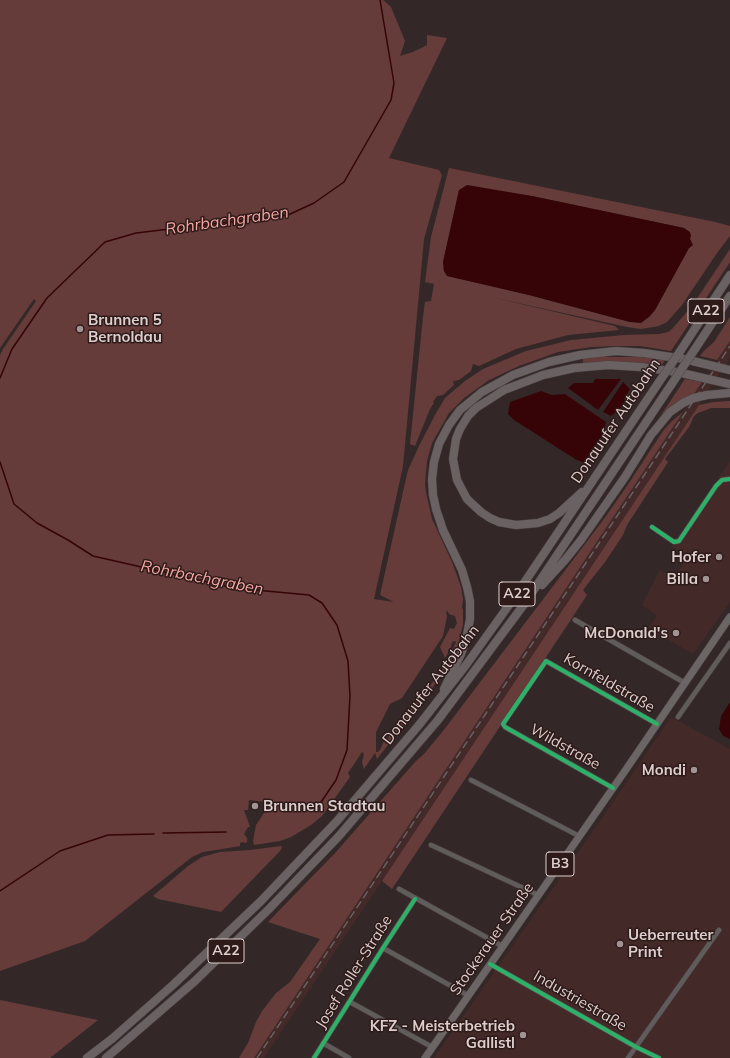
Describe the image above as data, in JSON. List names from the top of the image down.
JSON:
{
  "streets": {
    "highway": ["A22", "Donauufer Autobahn"],
    "main road": ["B3", "Stockerauer Straße"],
    "street": [
      "Kornfeldstraße",
      "Wildstraße",
      "Josef Roller-Straße",
      "Industriestraße"
    ]
  },
  "crossings": [
    ["Kornfeldstraße", "Wildstraße"],
    ["Kornfeldstraße", "Stockerauer Straße"],
    ["Wildstraße", "Stockerauer Straße"],
    ["Stockerauer Straße", "Industriestraße"]
  ],
  "water": ["Rohrbachgraben"],
  "places": [
    "Brunnen 5 Bernoldau",
    "Hofer",
    "Billa",
    "McDonald's",
    "Mondi",
    "Brunnen Stadtau",
    "Ueberreuter Print",
    "KFZ - Meisterbetrieb Gallistl"
  ]
}
